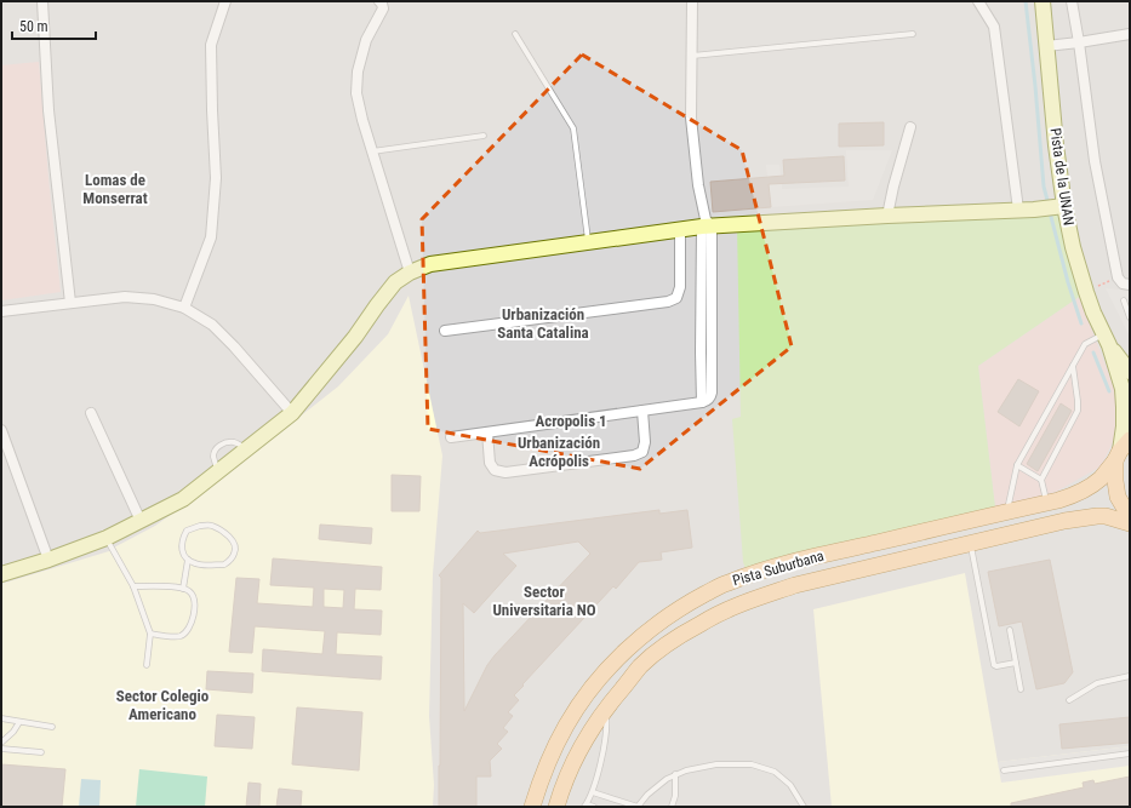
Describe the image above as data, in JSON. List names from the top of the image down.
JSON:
{
  "streets": {
    "main road": ["Pista Suburbana"],
    "street": ["Pista de la UNAN"]
  },
  "crossings": [
    ["Pista de la UNAN", "Pista Suburbana"]
  ],
  "districts": [
    "Lomas de Monserrat",
    "Urbanización Santa Catalina",
    "Acropolis 1",
    "Urbanización Acrópolis",
    "Sector Universitaria NO",
    "Sector Colegio Americano"
  ],
  "scale_bar": "50 m"
}
